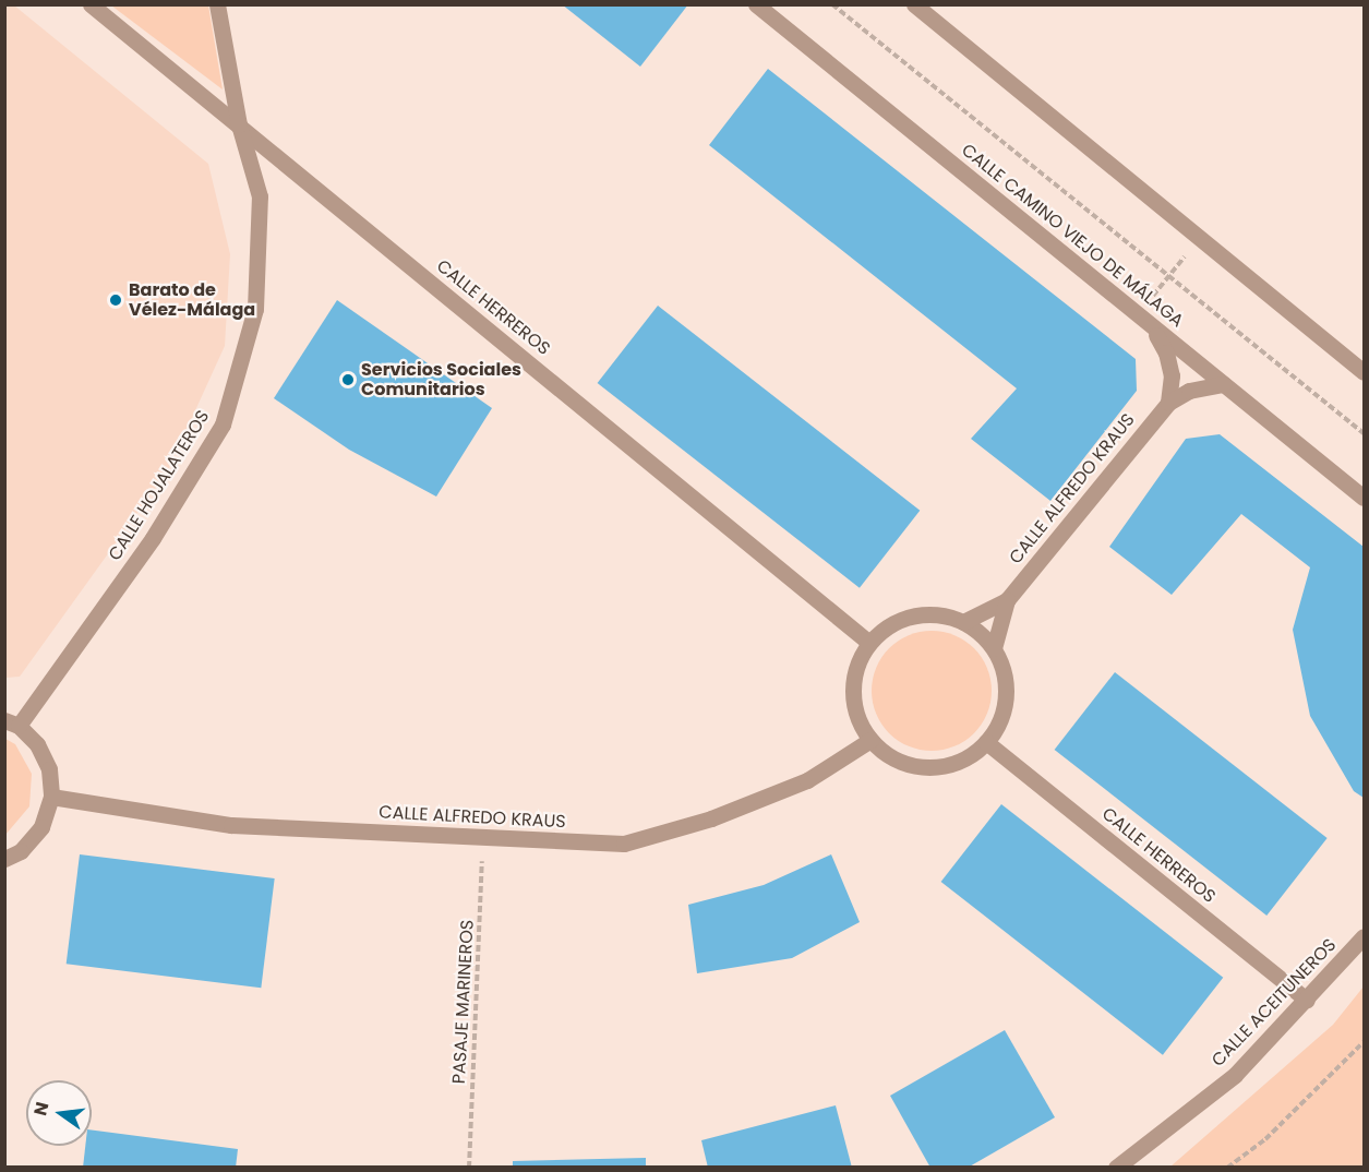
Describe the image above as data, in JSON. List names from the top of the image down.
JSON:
{
  "streets": {
    "street": [
      "CALLE CAMINO VIEJO DE MÁLAGA",
      "CALLE HERREROS",
      "CALLE HOJALATEROS",
      "CALLE ALFREDO KRAUS",
      "CALLE ACEITUNEROS"
    ],
    "path": ["PASAJE MARINEROS"]
  },
  "crossings": [
    ["CALLE HERREROS", "CALLE HOJALATEROS"],
    ["CALLE HERREROS", "CALLE ALFREDO KRAUS"],
    ["CALLE HERREROS", "CALLE ACEITUNEROS"],
    ["CALLE ALFREDO KRAUS", "PASAJE MARINEROS"]
  ],
  "places": ["Barato de Vélez-Málaga", "Servicios Sociales Comunitarios"],
  "north": "left"
}
